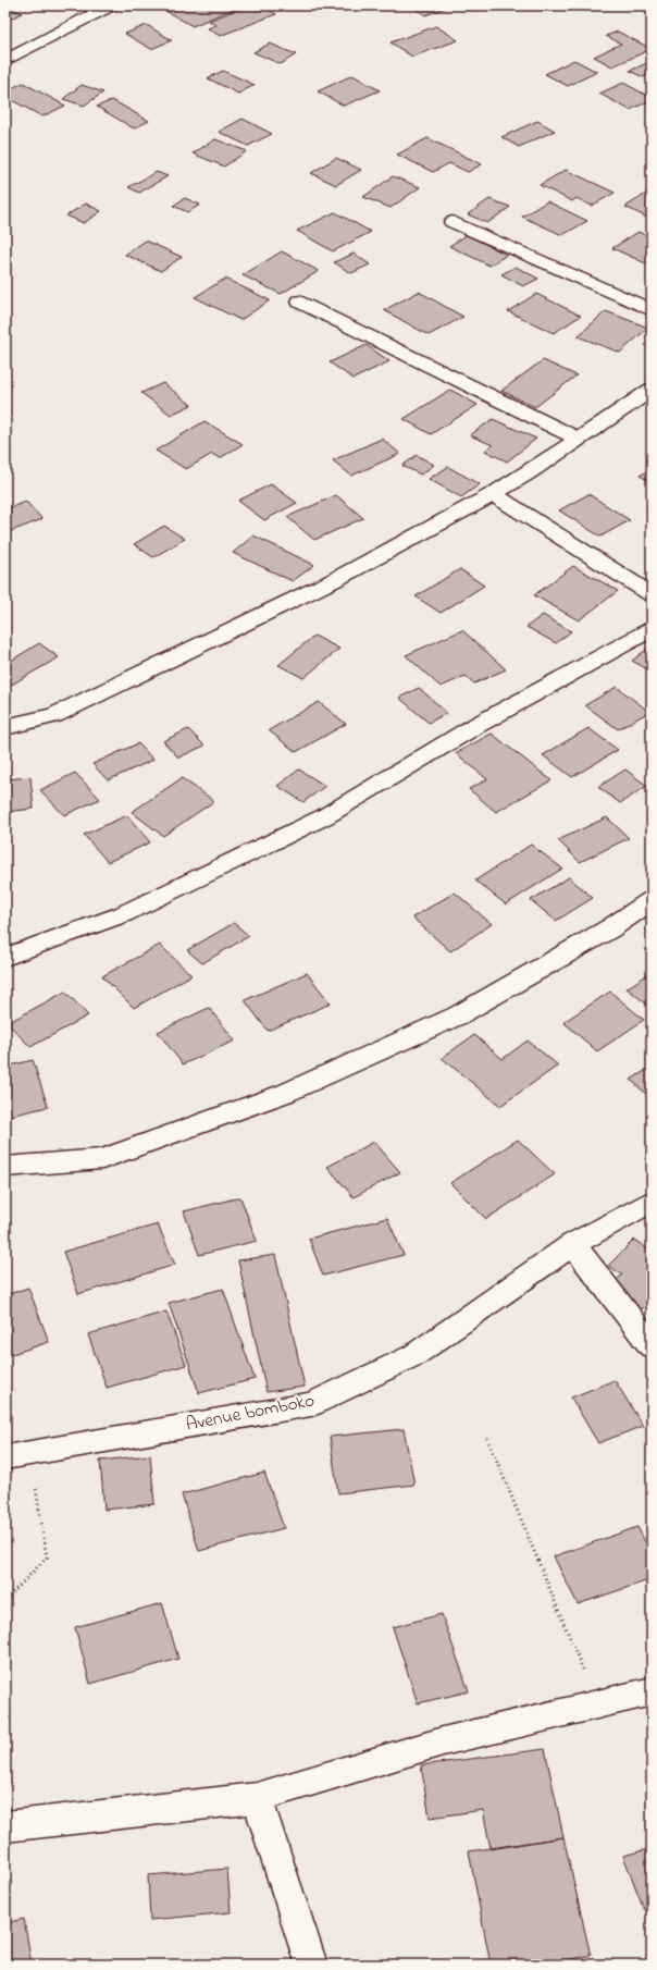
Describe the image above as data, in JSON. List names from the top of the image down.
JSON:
{
  "streets": {
    "street": ["Avenue bomboko"]
  }
}
